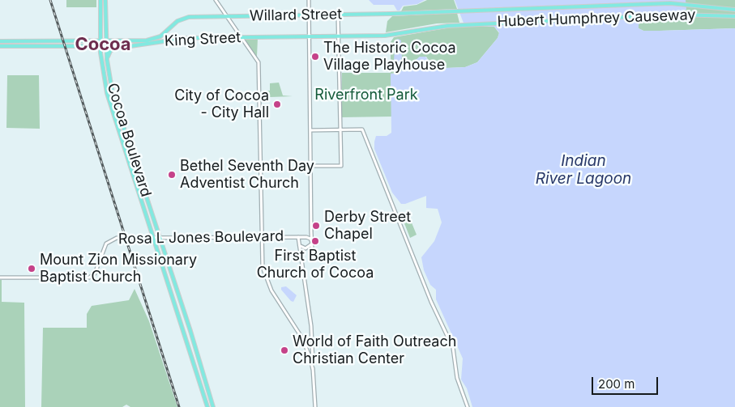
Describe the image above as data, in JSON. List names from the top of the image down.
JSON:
{
  "streets": {
    "main road": [
      "Willard Street",
      "Hubert Humphrey Causeway",
      "King Street",
      "Cocoa Boulevard"
    ],
    "street": ["Rosa L Jones Boulevard"]
  },
  "crossings": [
    ["Willard Street", "Hubert Humphrey Causeway"],
    ["Willard Street", "King Street"],
    ["Hubert Humphrey Causeway", "King Street"],
    ["King Street", "Cocoa Boulevard"],
    ["Cocoa Boulevard", "Rosa L Jones Boulevard"]
  ],
  "districts": ["Cocoa"],
  "water": ["Indian River Lagoon"],
  "parks": ["Riverfront Park"],
  "places": [
    "The Historic Cocoa Village Playhouse",
    "City of Cocoa - City Hall",
    "Bethel Seventh Day Adventist Church",
    "Derby Street Chapel",
    "First Baptist Church of Cocoa",
    "Mount Zion Missionary Baptist Church",
    "World of Faith Outreach Christian Center"
  ],
  "scale_bar": "200 m"
}
